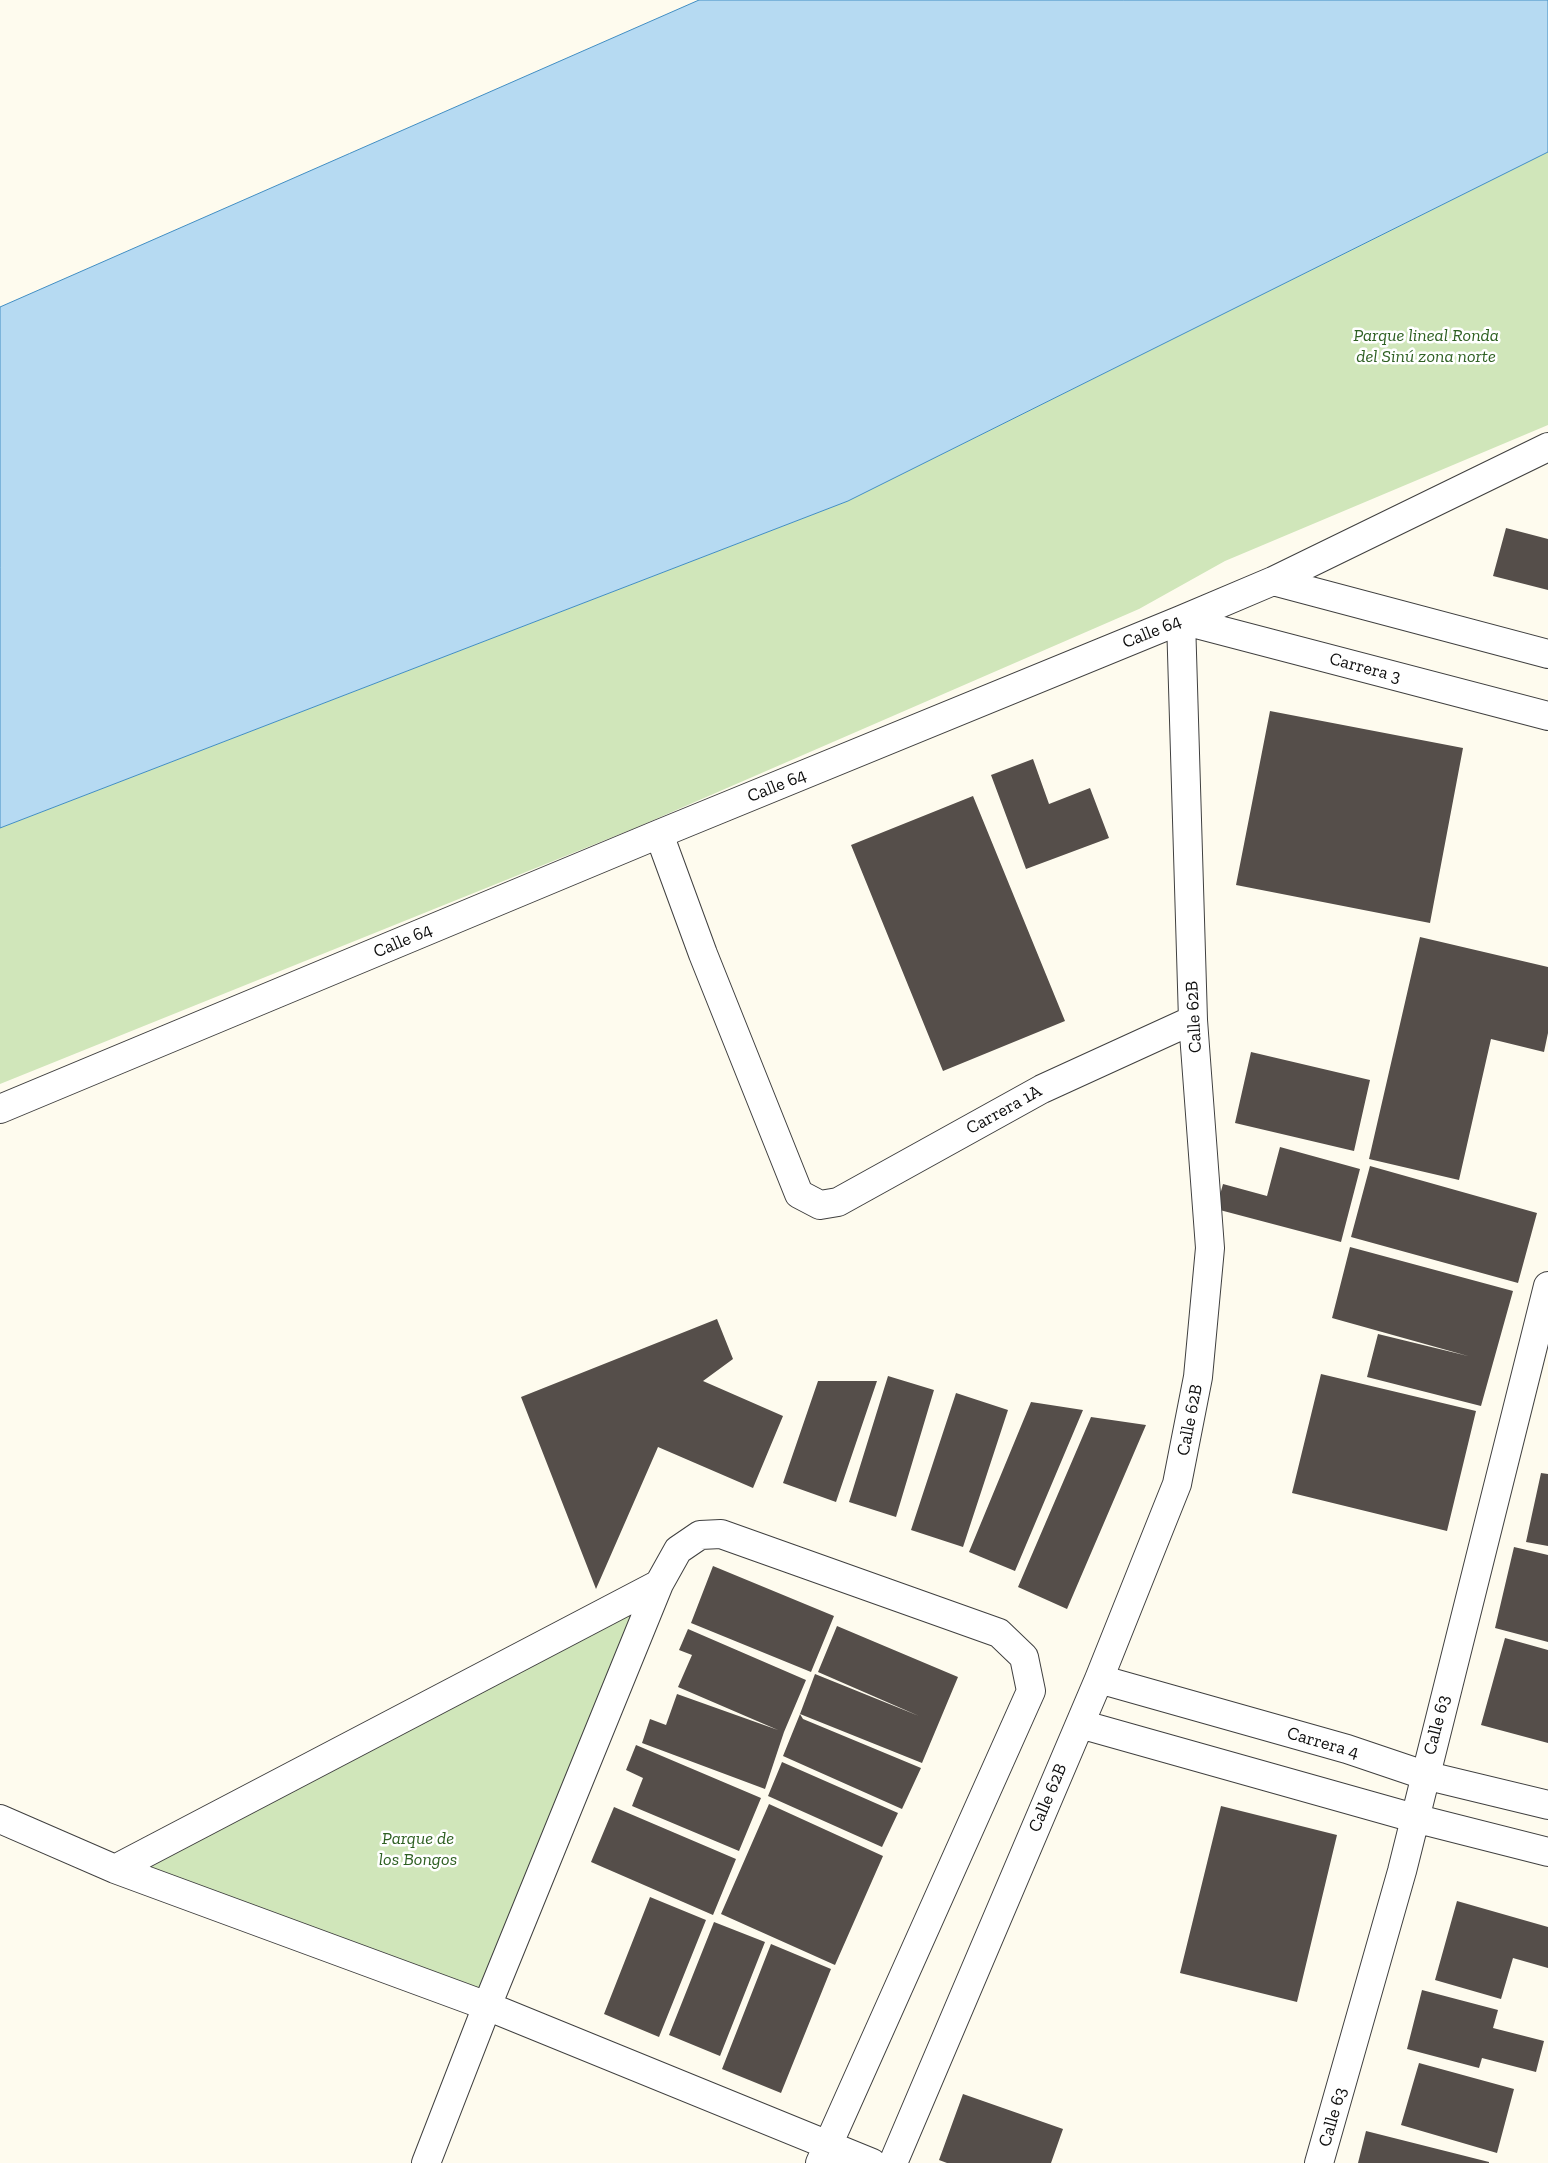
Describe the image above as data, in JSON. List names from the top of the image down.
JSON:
{
  "streets": {
    "street": [
      "Calle 64",
      "Carrera 3",
      "Calle 62B",
      "Carrera 1A",
      "Calle 63",
      "Carrera 4"
    ]
  },
  "crossings": [
    ["Calle 64", "Carrera 3"],
    ["Calle 64", "Calle 62B"],
    ["Calle 64", "Carrera 1A"],
    ["Carrera 3", "Calle 62B"],
    ["Calle 62B", "Carrera 1A"],
    ["Calle 62B", "Carrera 4"],
    ["Calle 63", "Carrera 4"]
  ],
  "parks": ["Parque lineal Ronda del Sinú zona norte", "Parque de los Bongos"]
}
